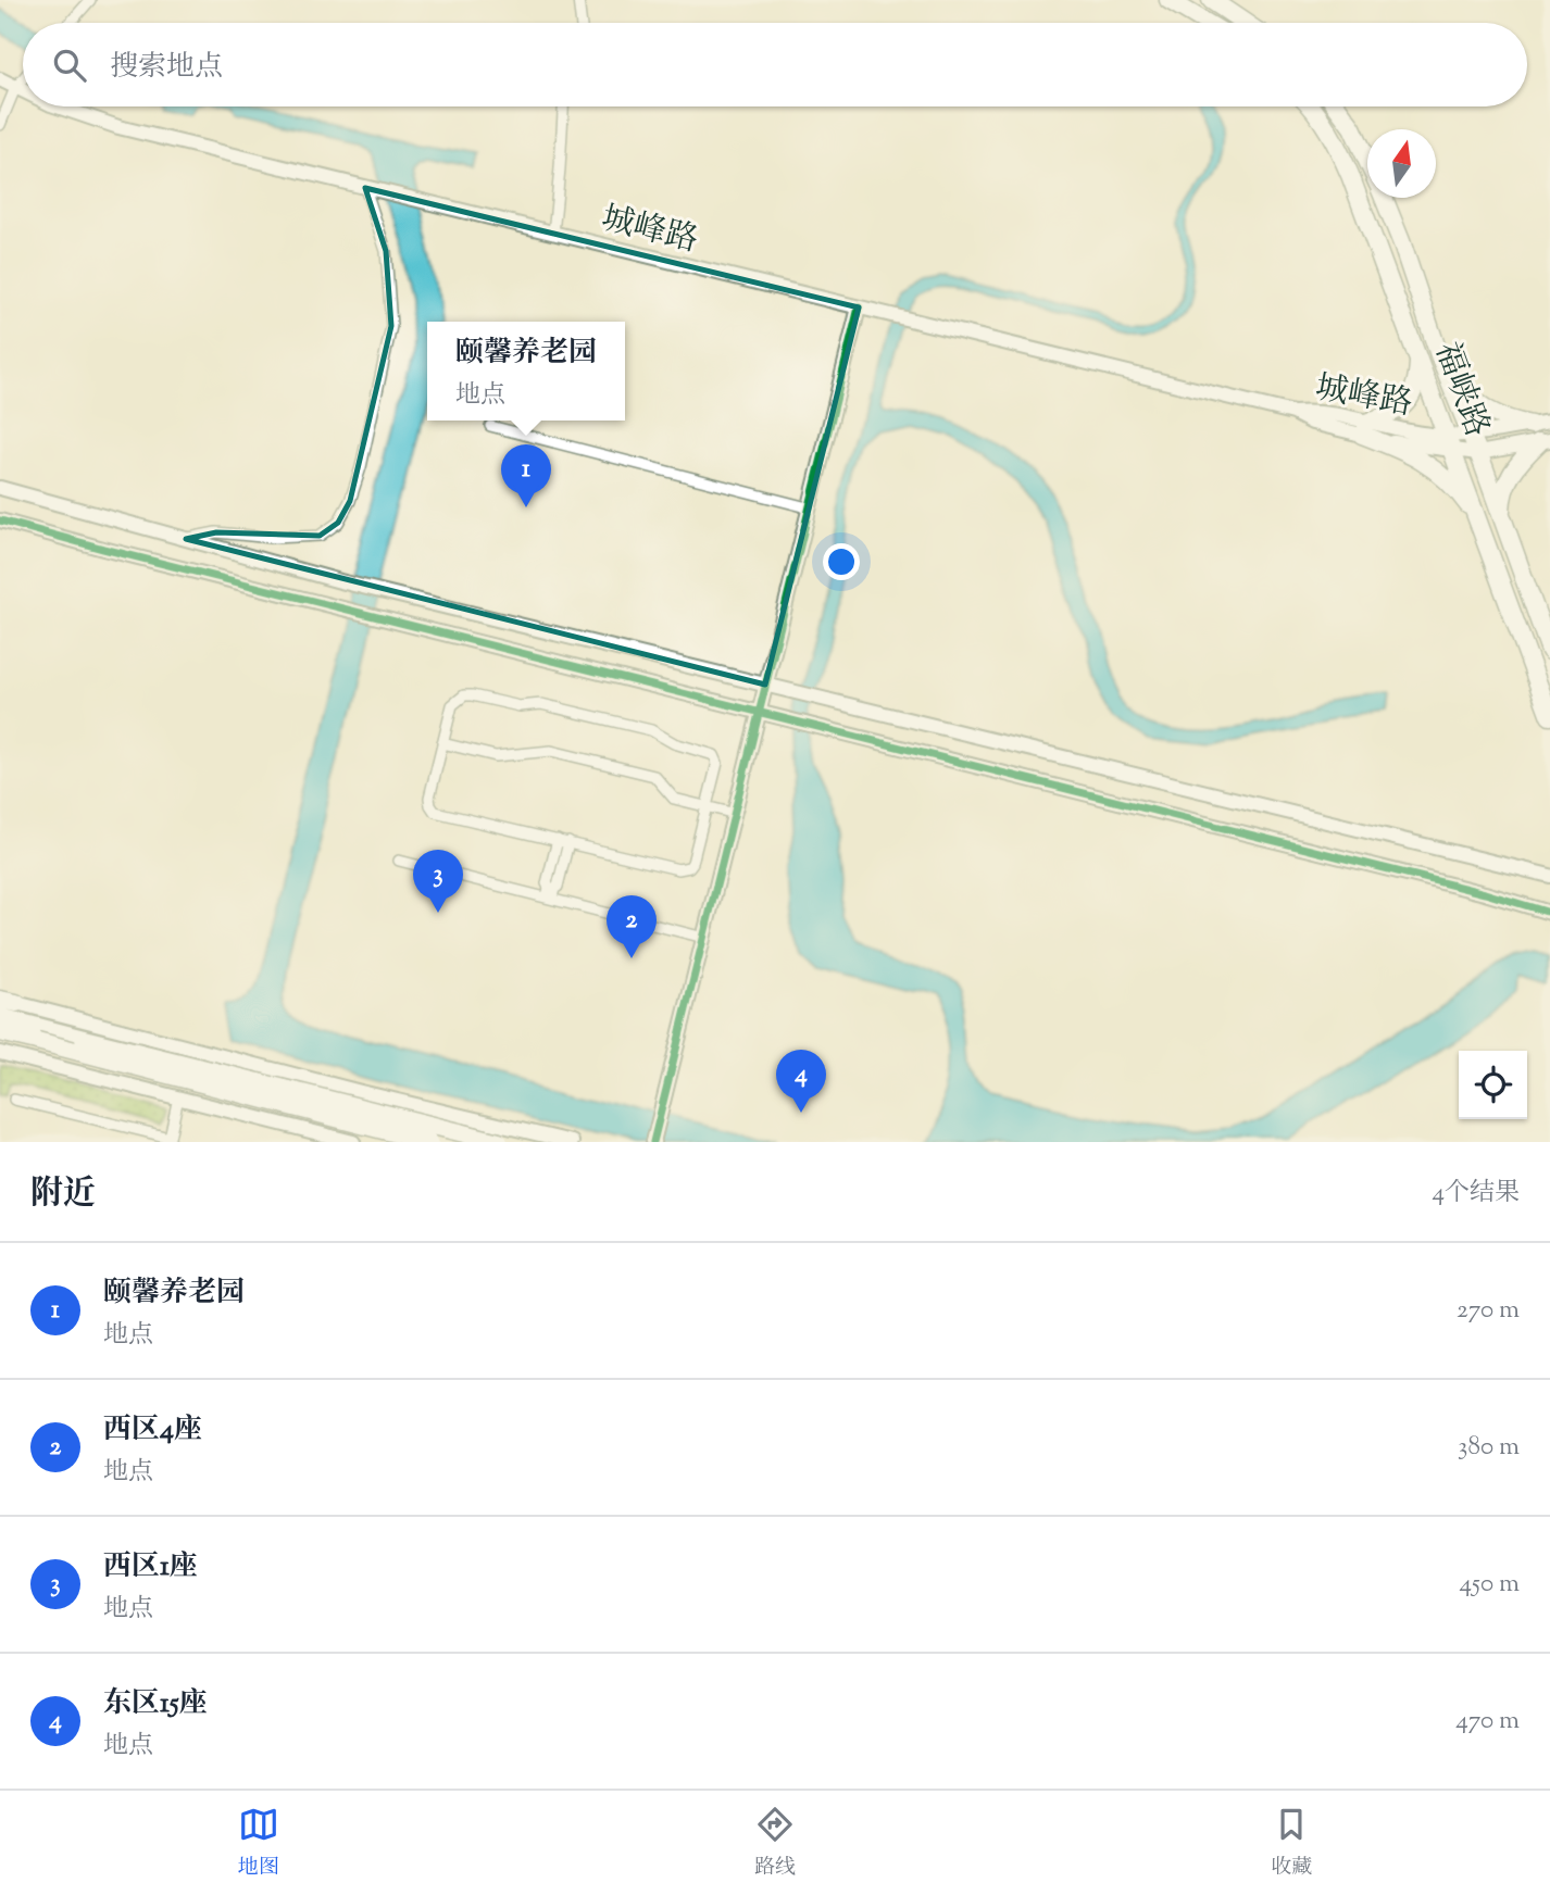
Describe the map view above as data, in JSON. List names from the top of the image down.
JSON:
{
  "streets": {
    "highway": ["福峡路"],
    "street": ["城峰路"]
  },
  "crossings": [
    ["城峰路", "福峡路"]
  ],
  "north": "top",
  "page": {
    "search": "搜索地点",
    "popup": ["颐馨养老园", "地点"],
    "pins": [
      "1",
      "3",
      "2",
      "4"
    ],
    "heading": ["附近", "4个结果"],
    "list": [
      {
        "mark": "1",
        "name": "颐馨养老园",
        "note": "地点",
        "value": "270 m"
      },
      {
        "mark": "2",
        "name": "西区4座",
        "note": "地点",
        "value": "380 m"
      },
      {
        "mark": "3",
        "name": "西区1座",
        "note": "地点",
        "value": "450 m"
      },
      {
        "mark": "4",
        "name": "东区15座",
        "note": "地点",
        "value": "470 m"
      }
    ],
    "nav": ["地图", "路线", "收藏"]
  }
}
